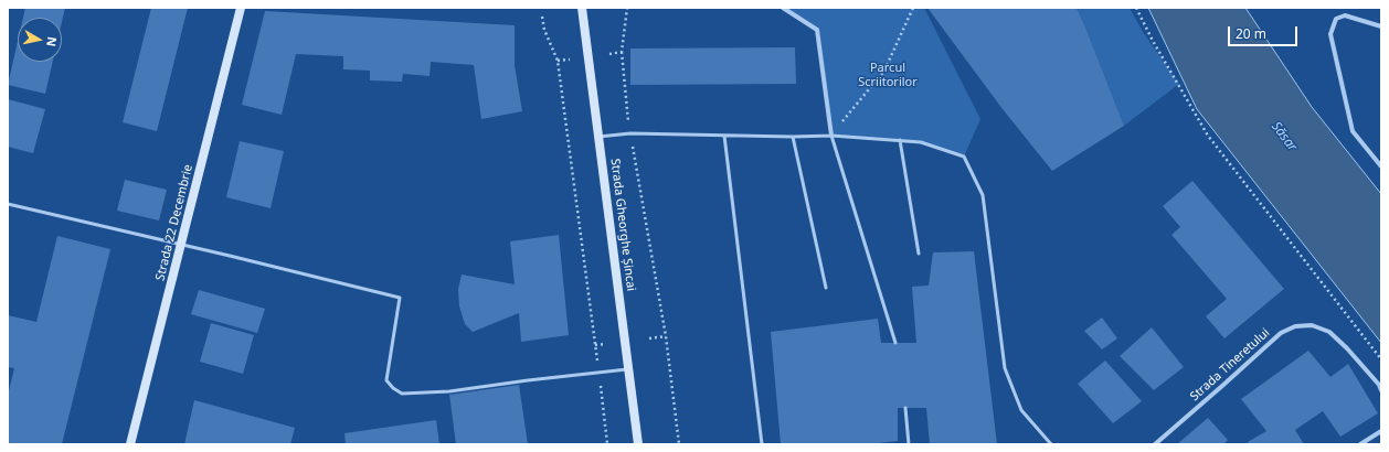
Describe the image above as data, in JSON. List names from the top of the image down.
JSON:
{
  "streets": {
    "main road": ["Strada 22 Decembrie", "Strada Gheorghe Șincai"],
    "street": ["Strada Tineretului"]
  },
  "water": ["Săsar"],
  "parks": ["Parcul Scriitorilor"],
  "scale_bar": "20 m",
  "north": "right"
}
